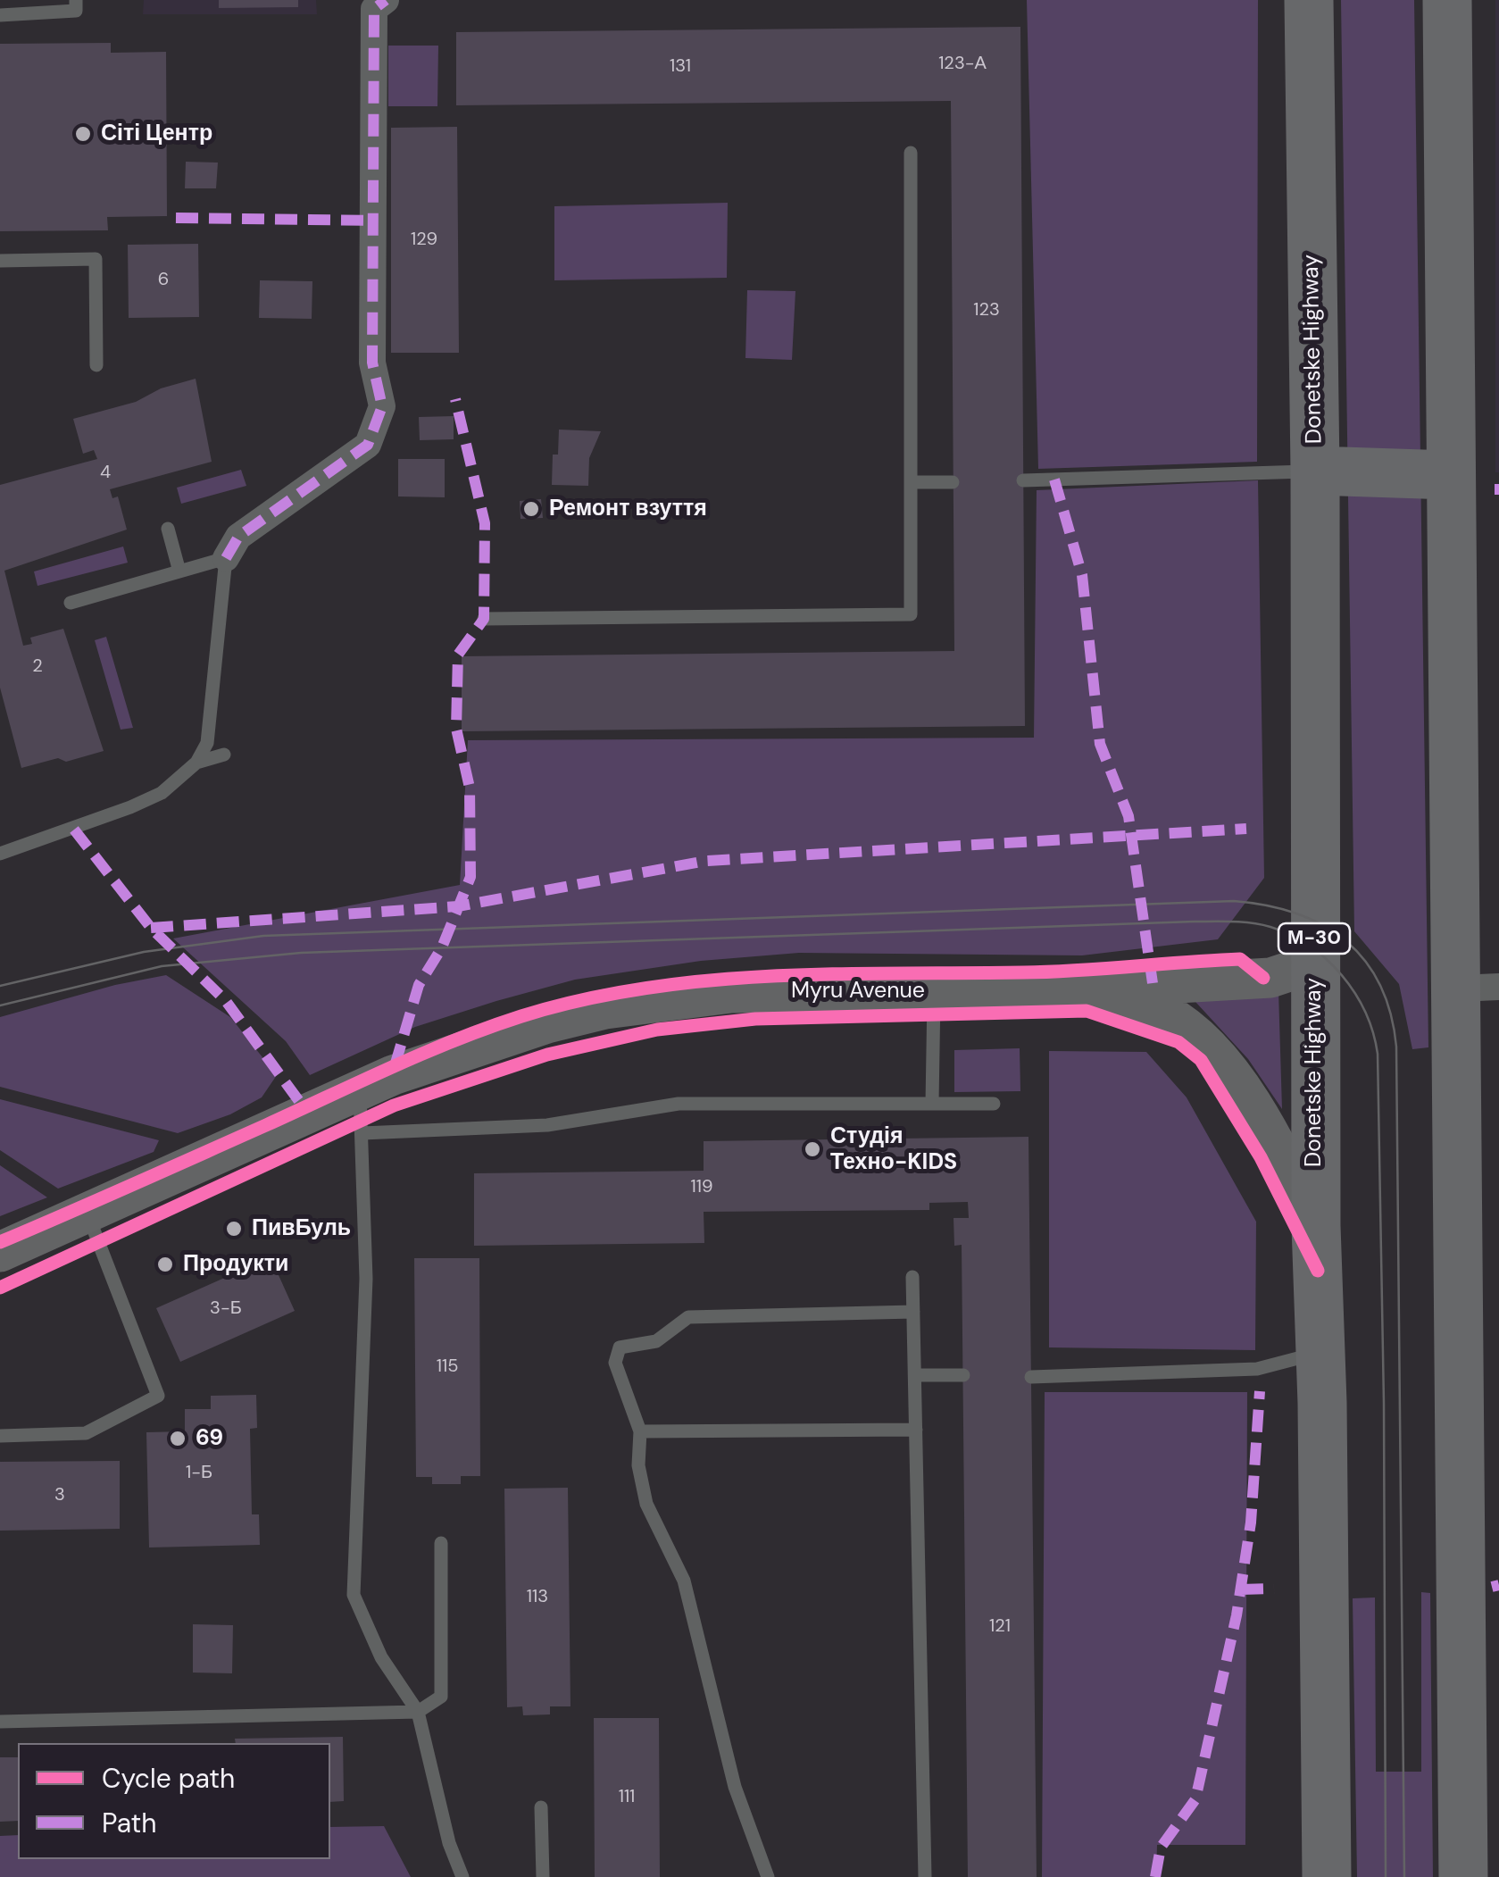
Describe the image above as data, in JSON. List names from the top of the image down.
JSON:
{
  "streets": {
    "highway": ["Donetske Highway", "М-30"],
    "street": ["Myru Avenue"]
  },
  "crossings": [
    ["Donetske Highway", "Myru Avenue"]
  ],
  "places": [
    "Сіті Центр",
    "Ремонт взуття",
    "Студія Техно-KIDS",
    "ПивБуль",
    "Продукти",
    "69"
  ],
  "house_numbers": [
    "123-А",
    "131",
    "129",
    "6",
    "123",
    "4",
    "2",
    "119",
    "3-Б",
    "115",
    "1-Б",
    "3",
    "113",
    "121",
    "111"
  ],
  "legend": ["Cycle path", "Path"]
}
